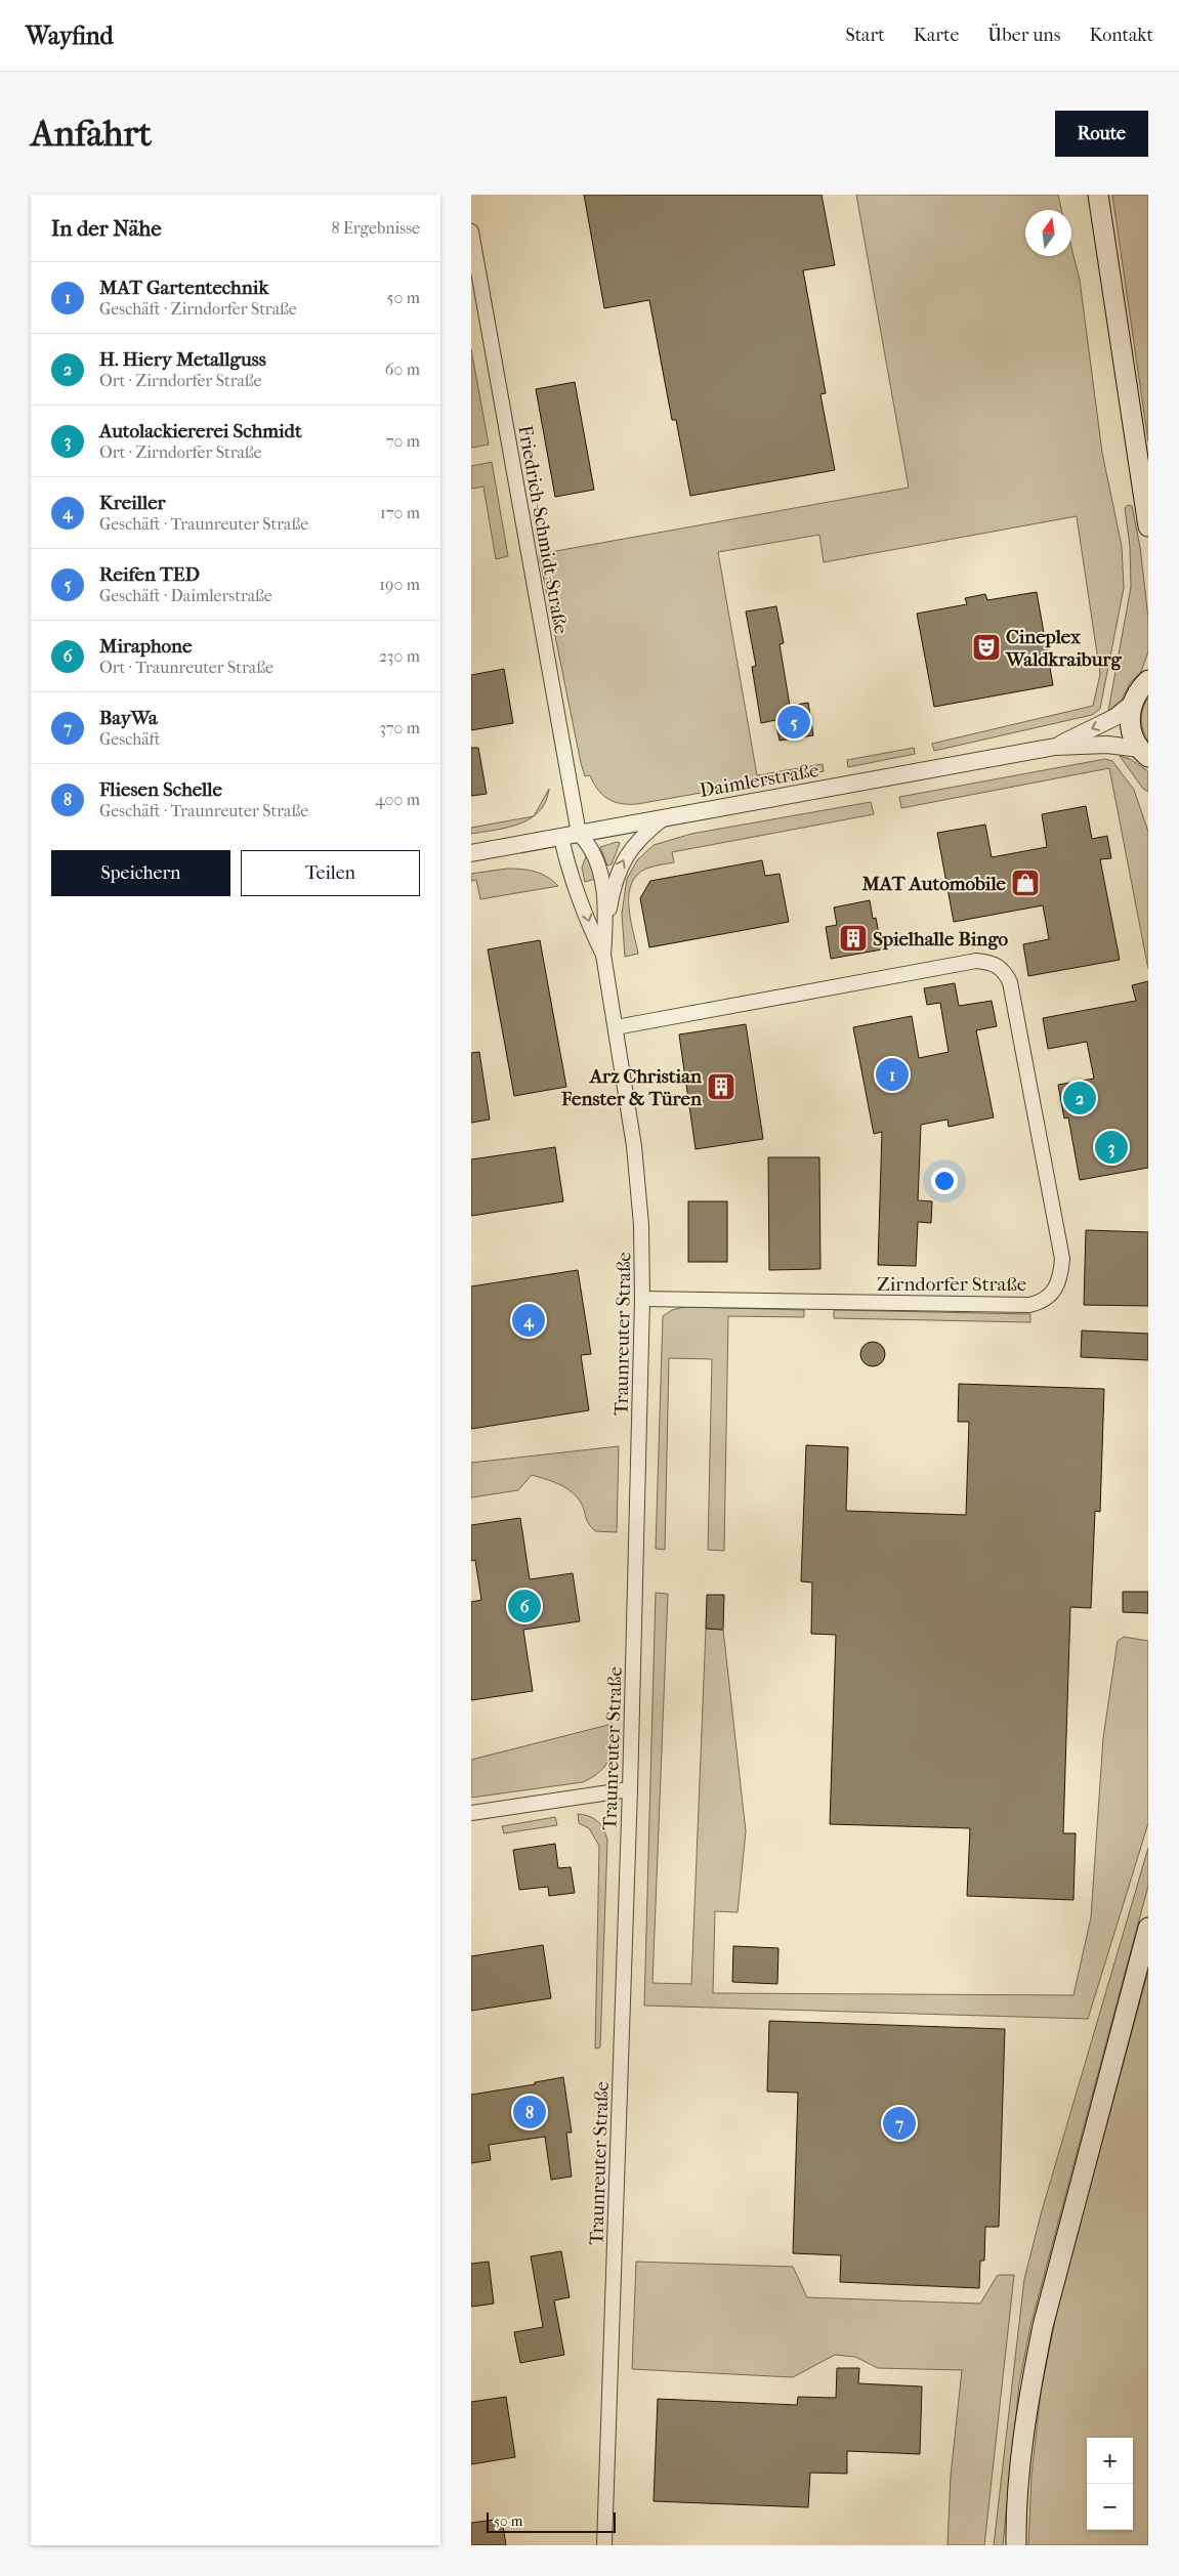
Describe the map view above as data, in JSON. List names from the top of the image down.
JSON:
{
  "streets": {
    "street": [
      "Friedrich-Schmidt-Straße",
      "Daimlerstraße",
      "Zirndorfer Straße",
      "Traunreuter Straße"
    ]
  },
  "crossings": [
    ["Friedrich-Schmidt-Straße", "Daimlerstraße"],
    ["Friedrich-Schmidt-Straße", "Traunreuter Straße"],
    ["Daimlerstraße", "Traunreuter Straße"],
    ["Zirndorfer Straße", "Traunreuter Straße"]
  ],
  "places": {
    "theatre": ["Cineplex Waldkraiburg"],
    "shop": ["MAT Automobile"],
    "building": ["Spielhalle Bingo", "Arz Christian Fenster & Türen"]
  },
  "scale_bar": "50 m",
  "north": "top",
  "page": {
    "header": "Wayfind",
    "nav": [
      "Start",
      "Karte",
      "Über uns",
      "Kontakt"
    ],
    "buttons": [
      "Route",
      ["Speichern", "Teilen"]
    ],
    "title": "Anfahrt",
    "heading": ["In der Nähe", "8 Ergebnisse"],
    "list": [
      {
        "mark": "1",
        "name": "MAT Gartentechnik",
        "note": "Geschäft · Zirndorfer Straße",
        "value": "50 m"
      },
      {
        "mark": "2",
        "name": "H. Hiery Metallguss",
        "note": "Ort · Zirndorfer Straße",
        "value": "60 m"
      },
      {
        "mark": "3",
        "name": "Autolackiererei Schmidt",
        "note": "Ort · Zirndorfer Straße",
        "value": "70 m"
      },
      {
        "mark": "4",
        "name": "Kreiller",
        "note": "Geschäft · Traunreuter Straße",
        "value": "170 m"
      },
      {
        "mark": "5",
        "name": "Reifen TED",
        "note": "Geschäft · Daimlerstraße",
        "value": "190 m"
      },
      {
        "mark": "6",
        "name": "Miraphone",
        "note": "Ort · Traunreuter Straße",
        "value": "230 m"
      },
      {
        "mark": "7",
        "name": "BayWa",
        "note": "Geschäft",
        "value": "370 m"
      },
      {
        "mark": "8",
        "name": "Fliesen Schelle",
        "note": "Geschäft · Traunreuter Straße",
        "value": "400 m"
      }
    ],
    "pins": [
      "5",
      "1",
      "2",
      "3",
      "4",
      "6",
      "8",
      "7"
    ],
    "map_buttons": ["+", "−"],
    "scale": "50 m"
  }
}
